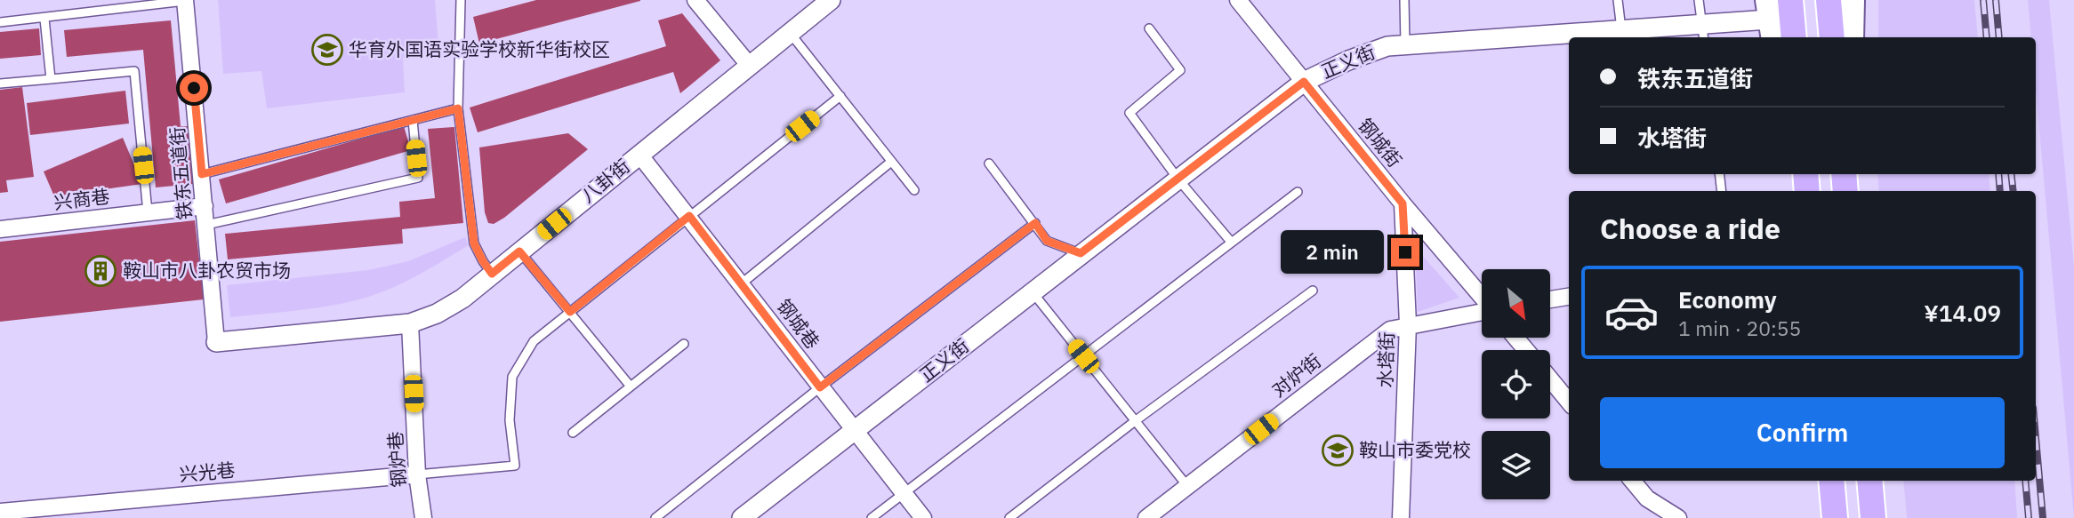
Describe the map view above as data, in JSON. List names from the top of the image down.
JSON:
{
  "streets": {
    "street": [
      "正义街",
      "钢城街",
      "铁东五道街",
      "八卦街",
      "兴商巷",
      "钢城巷",
      "水塔街",
      "对炉街",
      "钢炉巷",
      "兴光巷"
    ]
  },
  "crossings": [
    ["正义街", "钢城街"],
    ["正义街", "钢城巷"],
    ["钢城街", "水塔街"],
    ["铁东五道街", "八卦街"],
    ["铁东五道街", "兴商巷"],
    ["八卦街", "钢城巷"],
    ["八卦街", "钢炉巷"],
    ["水塔街", "对炉街"],
    ["钢炉巷", "兴光巷"]
  ],
  "places": {
    "school or university": ["华育外国语实验学校新华街校区", "鞍山市委党校"],
    "building": ["鞍山市八卦农贸市场"]
  },
  "north": "bottom right",
  "page": {
    "banner": ["铁东五道街", "水塔街"],
    "heading": "Choose a ride",
    "bubble": "2 min",
    "list": [
      {
        "name": "Economy",
        "note": "1 min · 20:55",
        "value": "¥14.09"
      }
    ],
    "buttons": "Confirm"
  }
}
